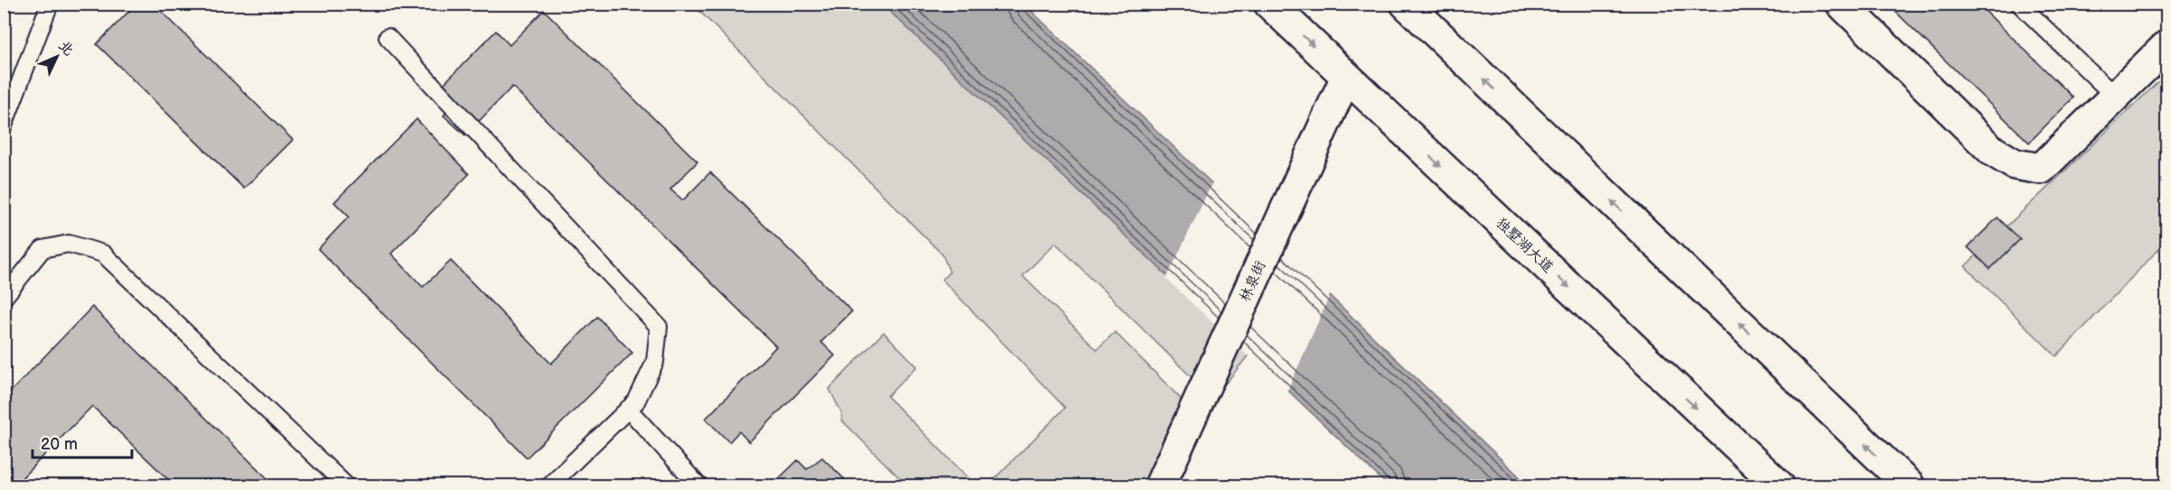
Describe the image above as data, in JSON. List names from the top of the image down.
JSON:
{
  "streets": {
    "main road": ["独墅湖大道", "林泉街"]
  },
  "crossings": [
    ["独墅湖大道", "林泉街"]
  ],
  "scale_bar": "20 m",
  "north": "top right"
}
